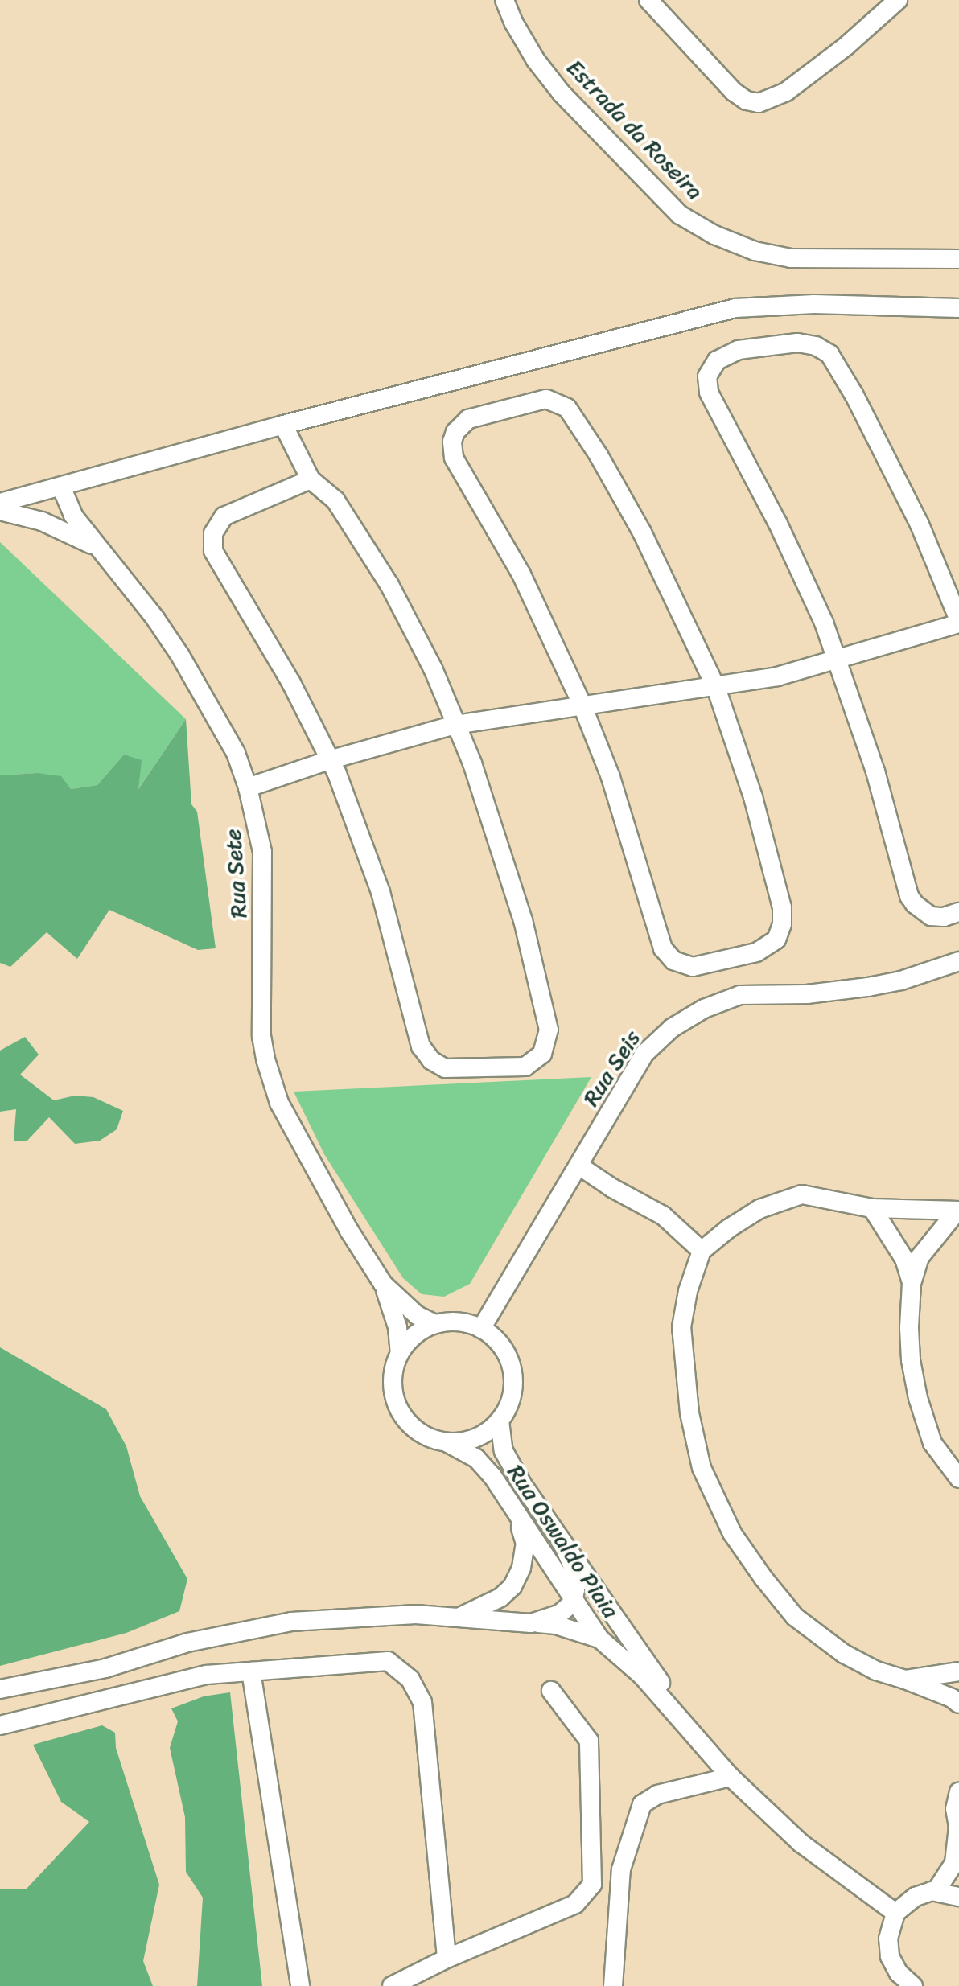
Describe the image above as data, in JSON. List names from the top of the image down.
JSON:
{
  "streets": {
    "street": [
      "Estrada da Roseira",
      "Rua Sete",
      "Rua Seis",
      "Rua Oswaldo Piaia"
    ]
  },
  "crossings": [
    ["Rua Sete", "Rua Seis"],
    ["Rua Sete", "Rua Oswaldo Piaia"],
    ["Rua Seis", "Rua Oswaldo Piaia"]
  ]
}
